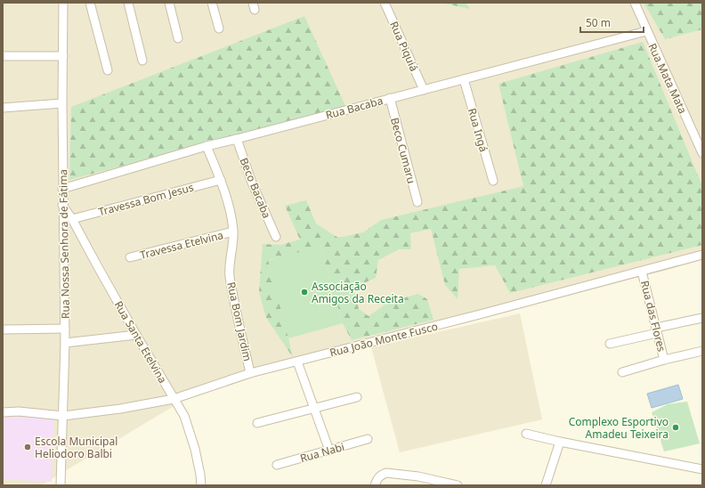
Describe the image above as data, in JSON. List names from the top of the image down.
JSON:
{
  "streets": {
    "street": [
      "Rua Piquiá",
      "Rua Mata Mata",
      "Rua Bacaba",
      "Rua Ingá",
      "Beco Cumaru",
      "Beco Bacaba",
      "Travessa Bom Jesus",
      "Rua Nossa Senhora de Fátima",
      "Travessa Etelvina",
      "Rua das Flores",
      "Rua Bom Jardim",
      "Rua João Monte Fusco",
      "Rua Santa Etelvina",
      "Rua Nabi"
    ]
  },
  "crossings": [
    ["Rua Piquiá", "Rua Bacaba"],
    ["Rua Mata Mata", "Rua Bacaba"],
    ["Rua Bacaba", "Rua Ingá"],
    ["Rua Bacaba", "Beco Cumaru"],
    ["Rua Bacaba", "Beco Bacaba"],
    ["Rua Bacaba", "Rua Nossa Senhora de Fátima"],
    ["Rua Bacaba", "Rua Bom Jardim"],
    ["Travessa Bom Jesus", "Rua Bom Jardim"],
    ["Travessa Bom Jesus", "Rua Santa Etelvina"],
    ["Rua Nossa Senhora de Fátima", "Rua João Monte Fusco"],
    ["Rua Nossa Senhora de Fátima", "Rua Santa Etelvina"],
    ["Travessa Etelvina", "Rua Bom Jardim"],
    ["Rua das Flores", "Rua João Monte Fusco"],
    ["Rua Bom Jardim", "Rua João Monte Fusco"],
    ["Rua João Monte Fusco", "Rua Santa Etelvina"]
  ],
  "places": ["Associação Amigos da Receita", "Complexo Esportivo Amadeu Teixeira", "Escola Municipal Heliodoro Balbi"],
  "scale_bar": "50 m"
}
